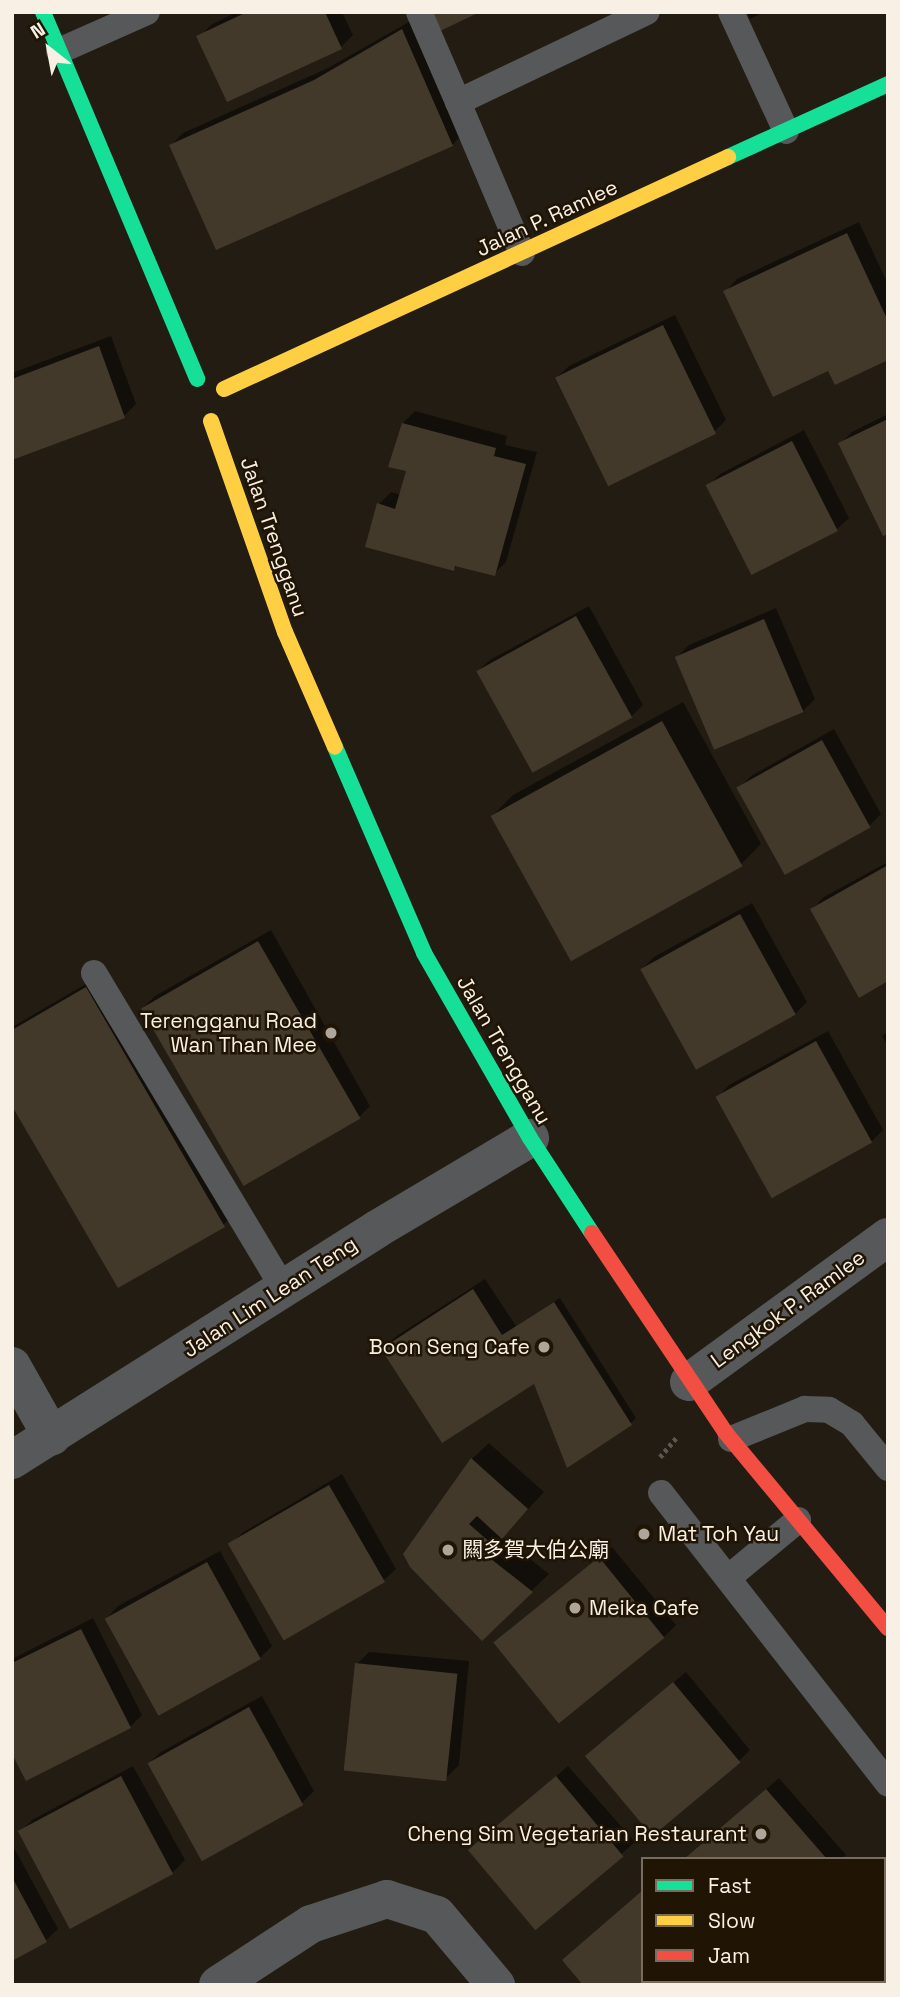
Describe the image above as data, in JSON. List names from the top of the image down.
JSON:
{
  "streets": {
    "main road": ["Jalan P. Ramlee", "Jalan Trengganu"],
    "street": ["Jalan Lim Lean Teng", "Lengkok P. Ramlee"]
  },
  "crossings": [
    ["Jalan P. Ramlee", "Jalan Trengganu"],
    ["Jalan Trengganu", "Jalan Lim Lean Teng"],
    ["Jalan Trengganu", "Lengkok P. Ramlee"]
  ],
  "places": [
    "Terengganu Road Wan Than Mee",
    "Boon Seng Cafe",
    "Mat Toh Yau",
    "闗多賀大伯公廟",
    "Meika Cafe",
    "Cheng Sim Vegetarian Restaurant"
  ],
  "legend": ["Fast", "Slow", "Jam"],
  "north": "top left"
}
